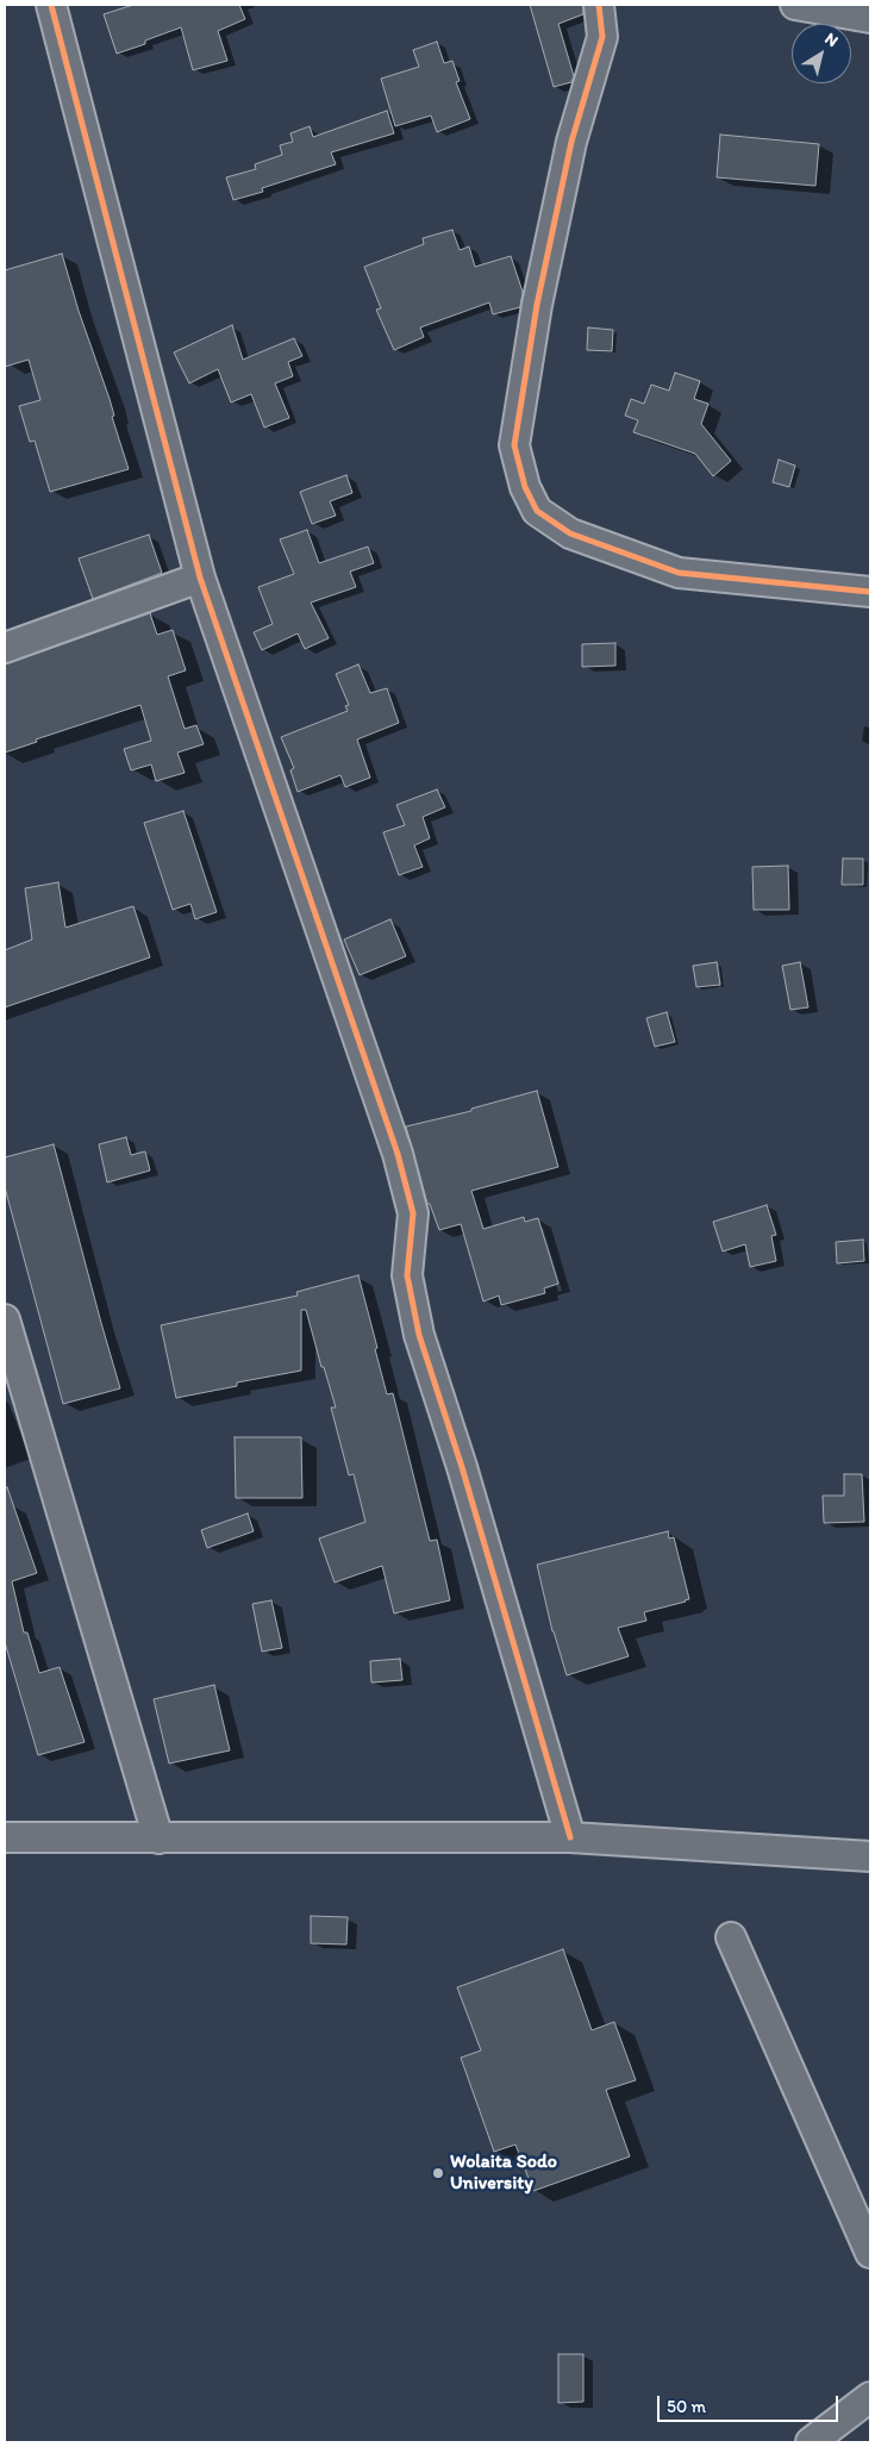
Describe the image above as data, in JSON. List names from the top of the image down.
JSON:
{
  "places": ["Wolaita Sodo University"],
  "scale_bar": "50 m",
  "north": "top right"
}
